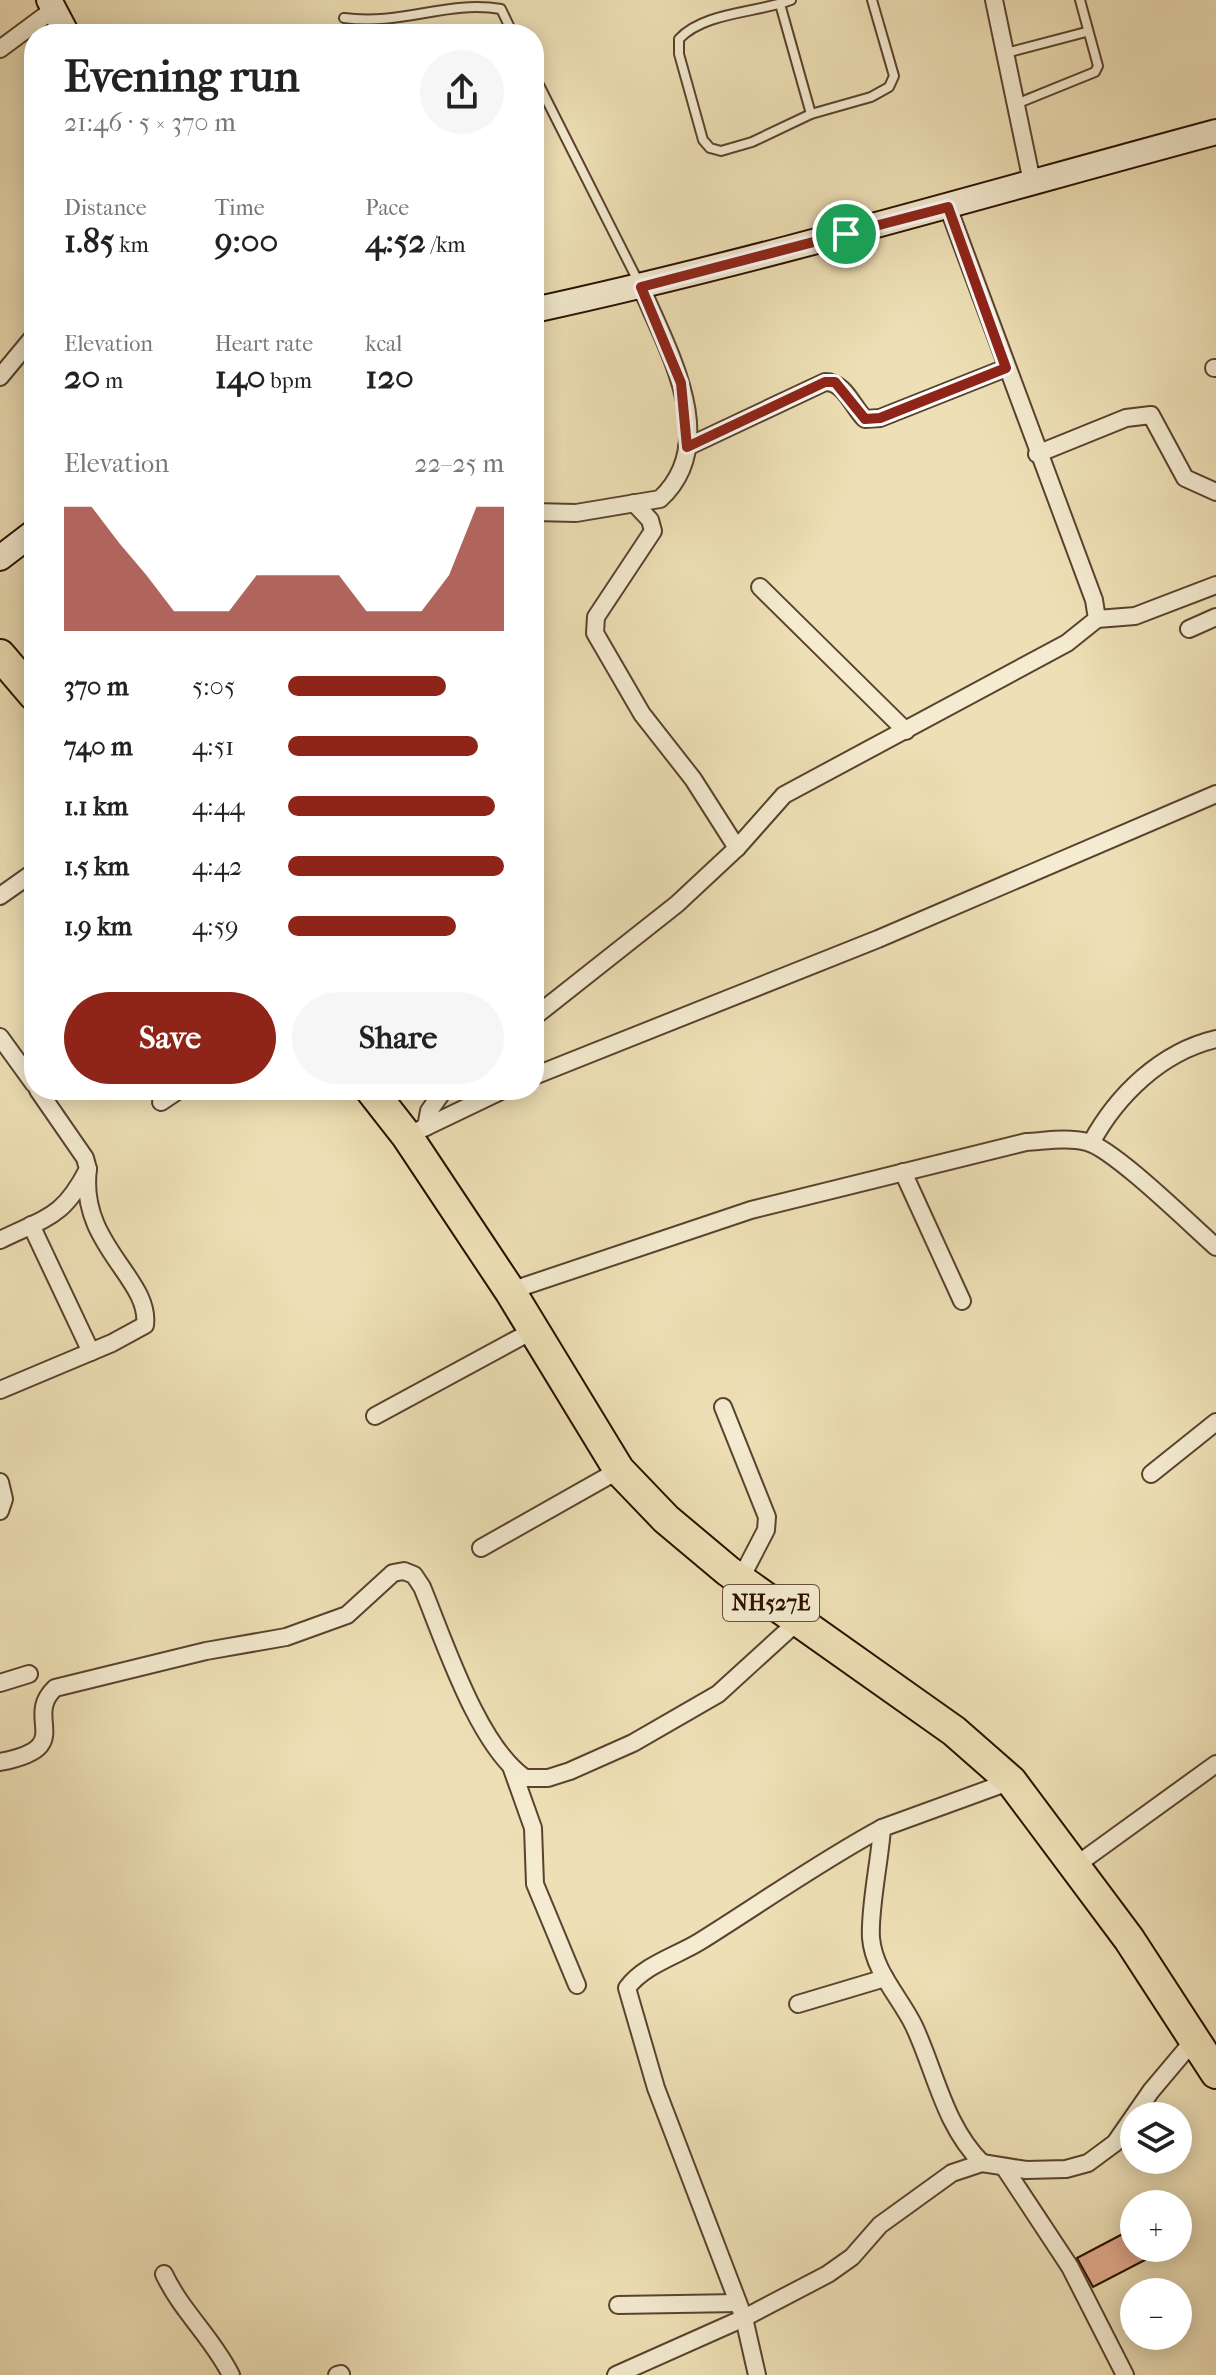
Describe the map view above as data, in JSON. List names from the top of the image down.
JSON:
{
  "streets": {
    "highway": ["NH527E"]
  },
  "page": {
    "heading": ["Evening run", "21:46 · 5 × 370 m"],
    "stats": [
      ["Distance", "1.85 km"],
      ["Time", "9:00"],
      ["Pace", "4:52 /km"],
      ["Elevation", "20 m"],
      ["Heart rate", "140 bpm"],
      ["kcal", "120"]
    ],
    "chart": ["Elevation", "22–25 m"],
    "list": [
      {
        "name": "370 m",
        "note": "5:05"
      },
      {
        "name": "740 m",
        "note": "4:51"
      },
      {
        "name": "1.1 km",
        "note": "4:44"
      },
      {
        "name": "1.5 km",
        "note": "4:42"
      },
      {
        "name": "1.9 km",
        "note": "4:59"
      }
    ],
    "buttons": ["Save", "Share"],
    "map_buttons": ["+", "−"]
  }
}
